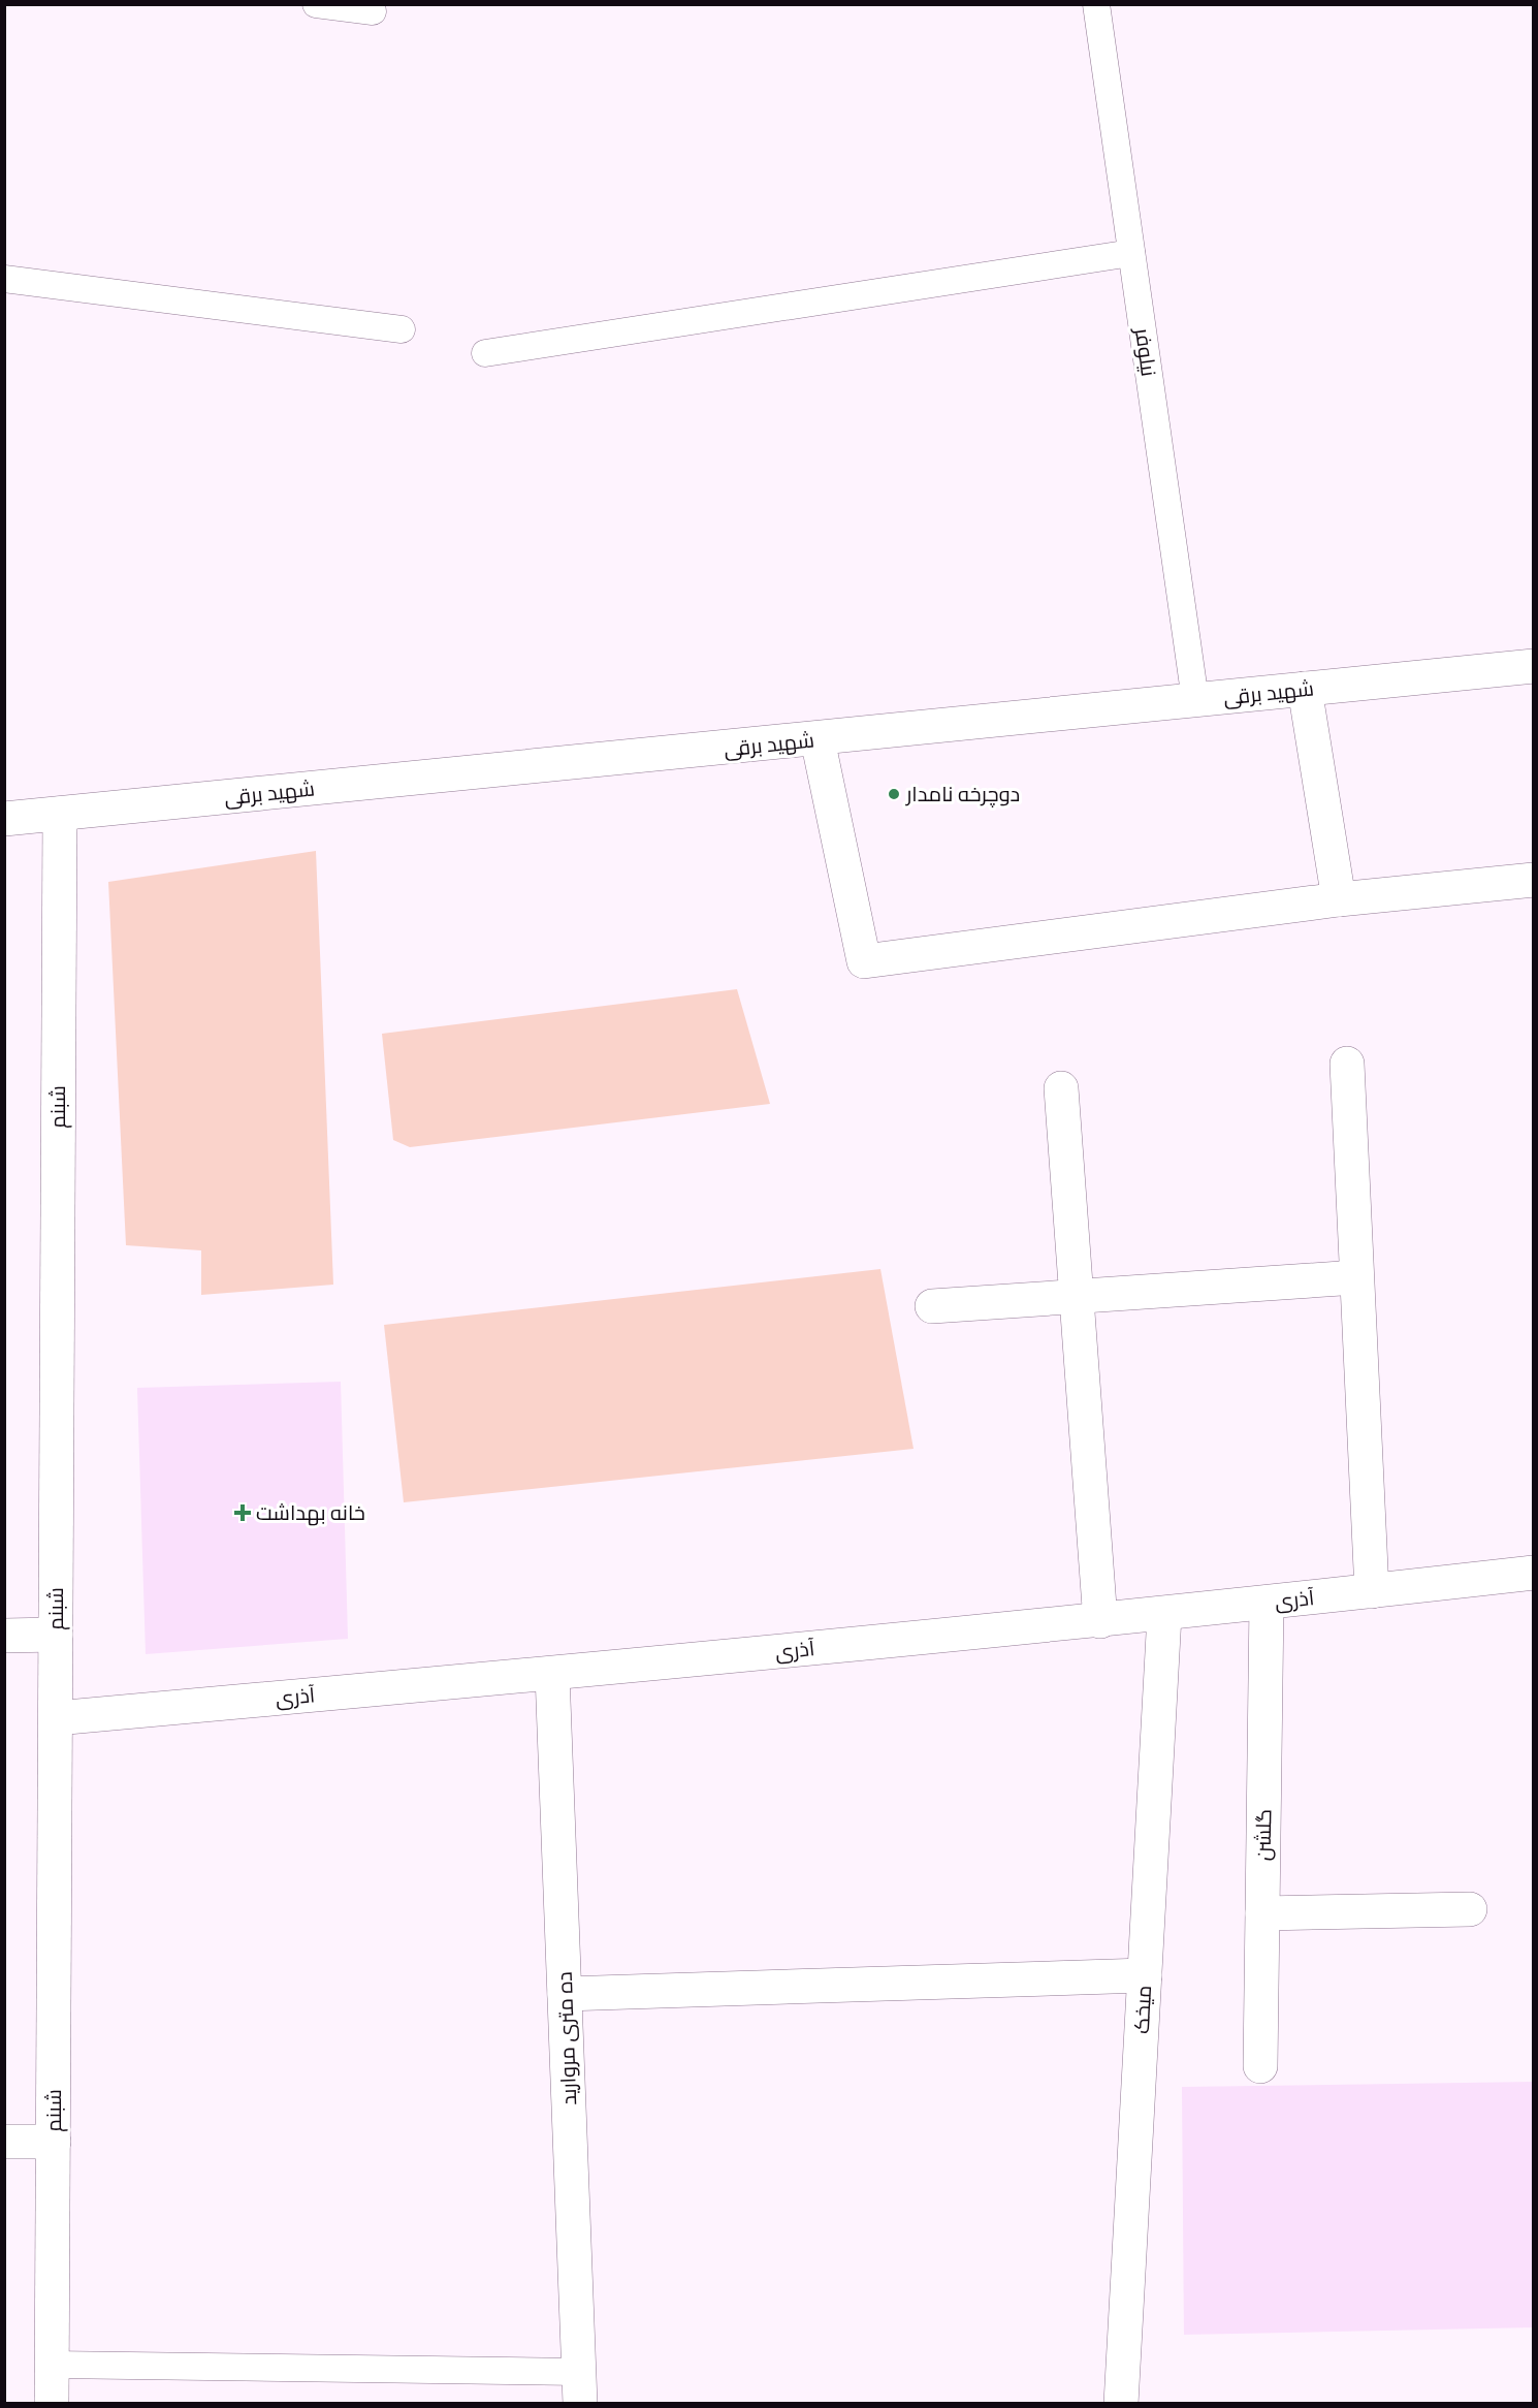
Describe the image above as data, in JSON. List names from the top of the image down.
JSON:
{
  "streets": {
    "street": [
      "شهید برقی",
      "شبنم",
      "آذری",
      "گلشن",
      "میخک",
      "ده متری مروارید"
    ],
    "lane": ["نیلوفر"]
  },
  "crossings": [
    ["نیلوفر", "شهید برقی"],
    ["شهید برقی", "شبنم"],
    ["شبنم", "آذری"],
    ["آذری", "گلشن"],
    ["آذری", "میخک"],
    ["آذری", "ده متری مروارید"]
  ],
  "places": {
    "other": ["دوچرخه نامدار"],
    "health": ["خانه بهداشت"]
  }
}
